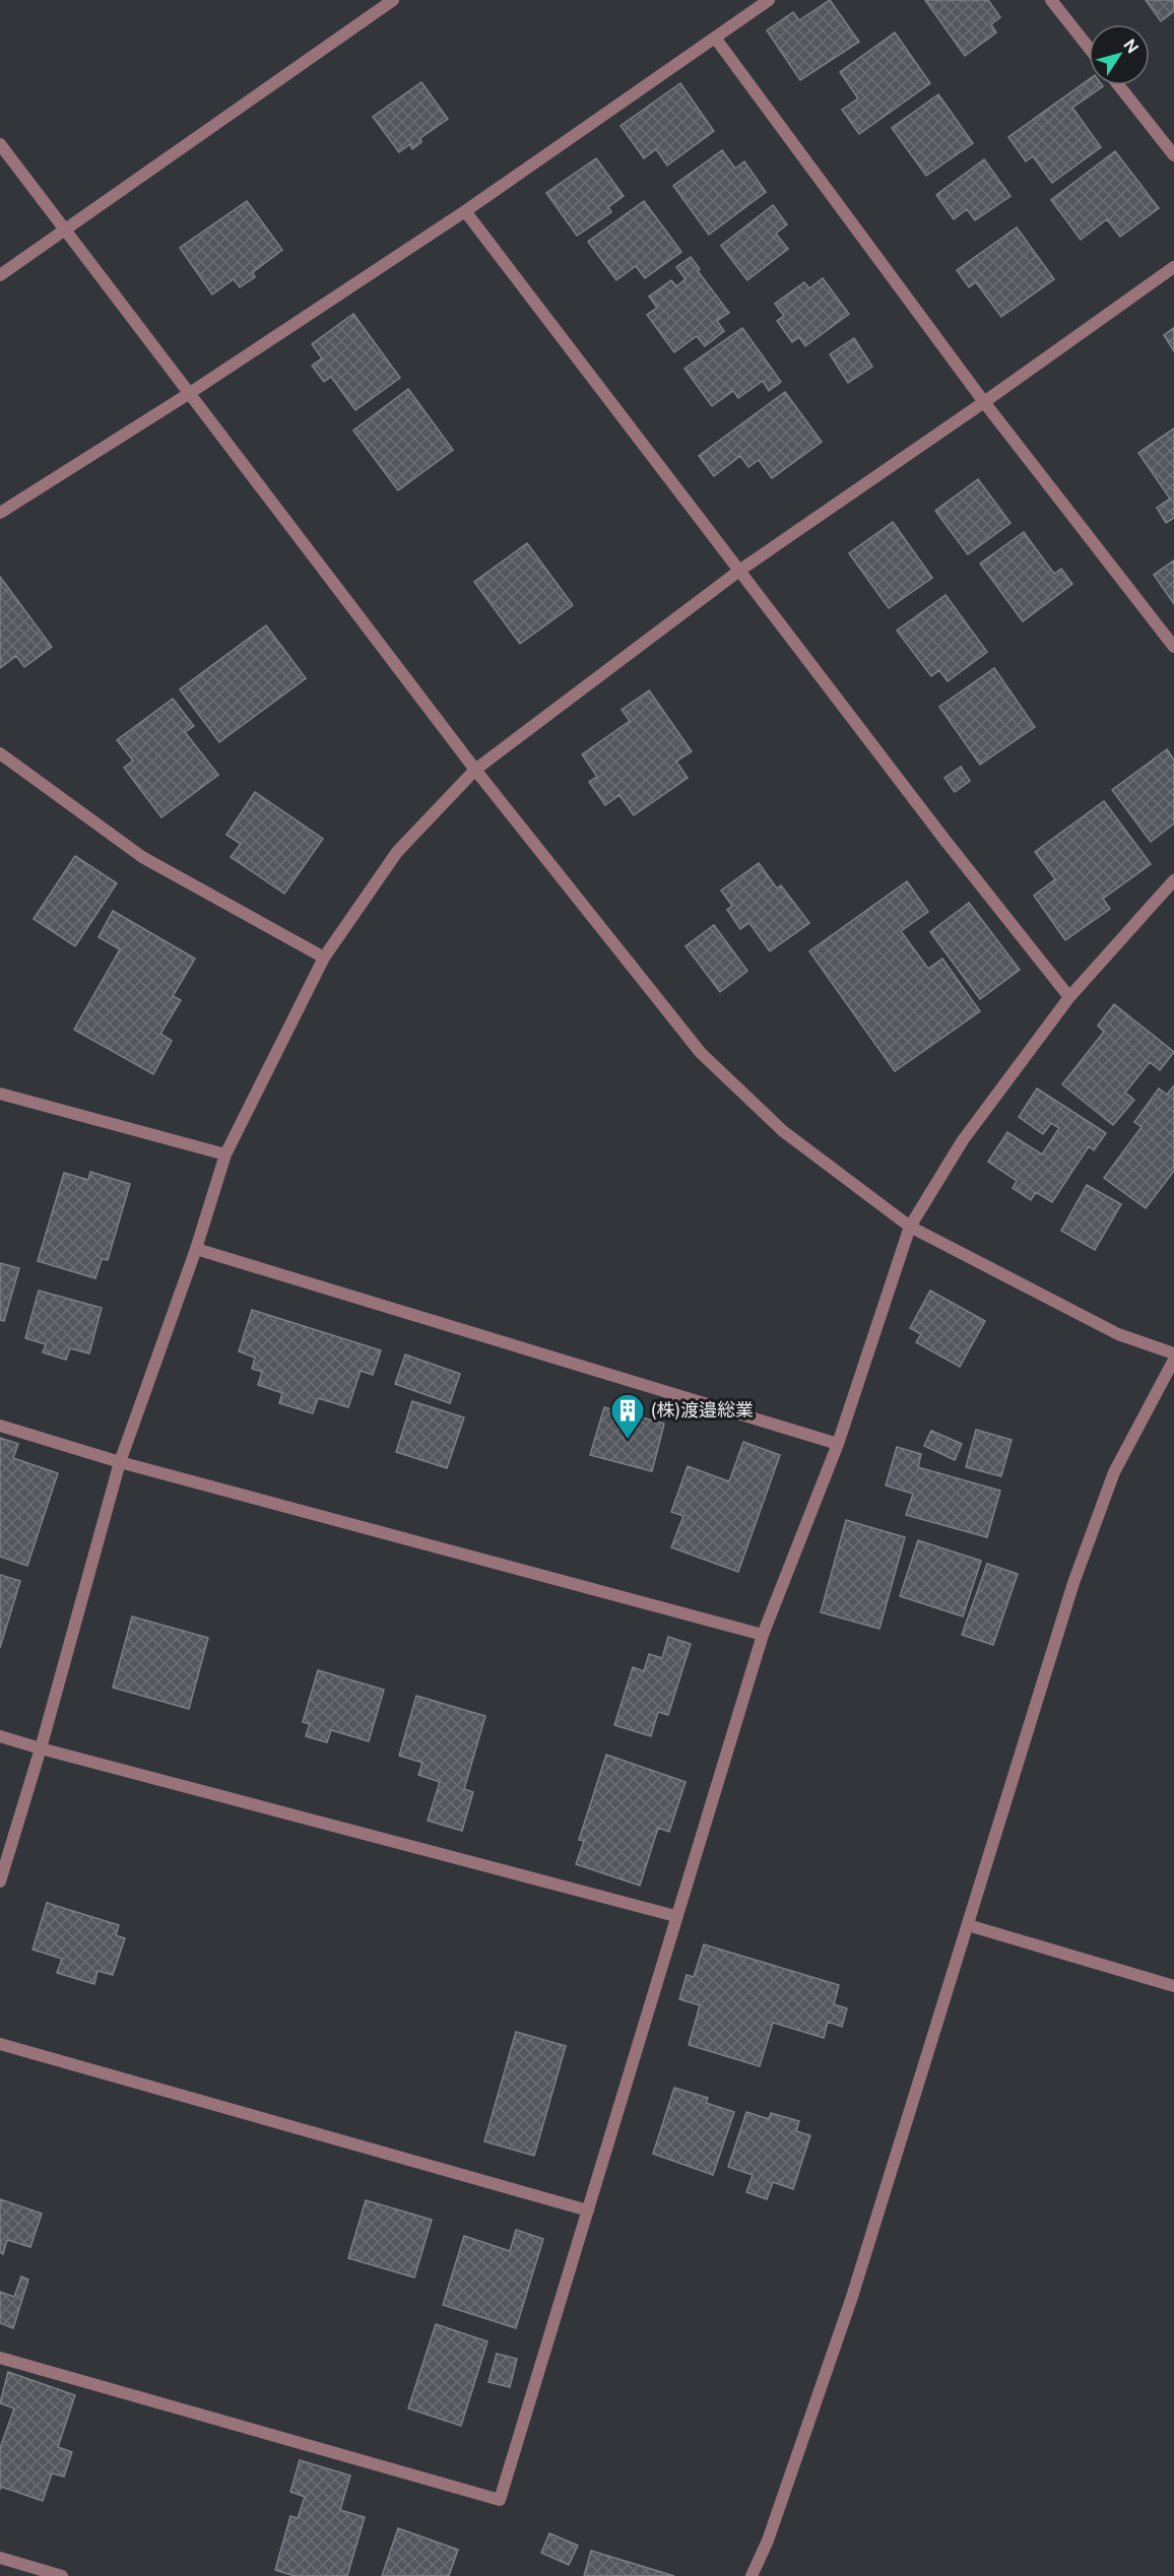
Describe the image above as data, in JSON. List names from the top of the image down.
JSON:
{
  "places": {
    "building": ["(株)渡邉総業"]
  },
  "north": "top right"
}
